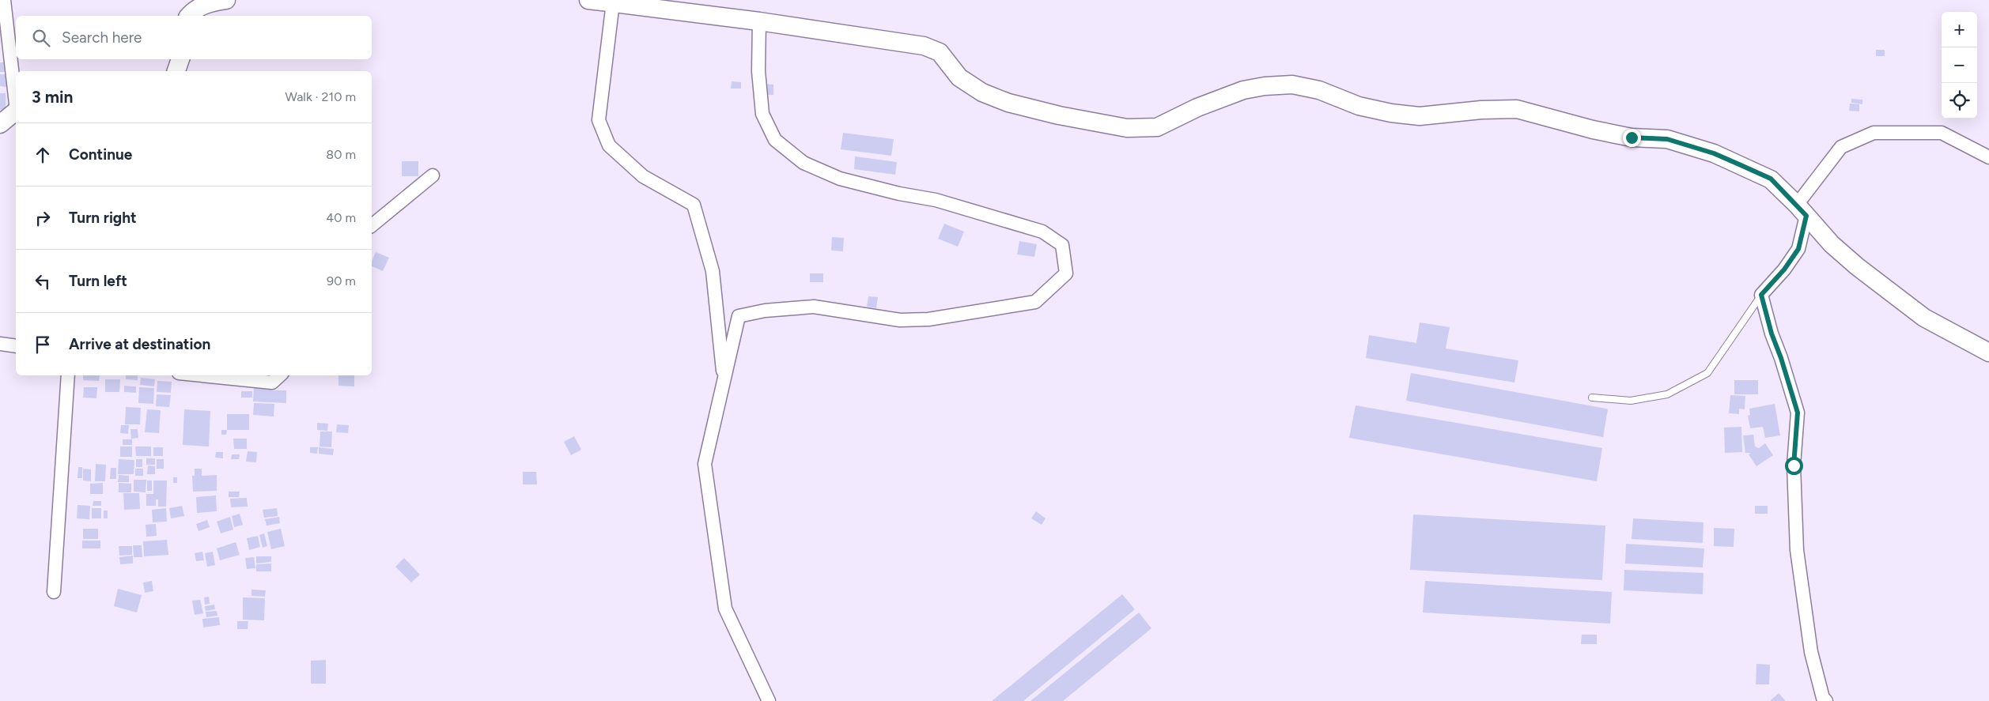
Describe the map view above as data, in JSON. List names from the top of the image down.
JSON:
{
  "page": {
    "map_buttons": ["+", "−"],
    "search": "Search here",
    "heading": ["3 min", "Walk · 210 m"],
    "list": [
      ["Continue", "80 m"],
      ["Turn right", "40 m"],
      ["Turn left", "90 m"],
      "Arrive at destination"
    ]
  }
}
